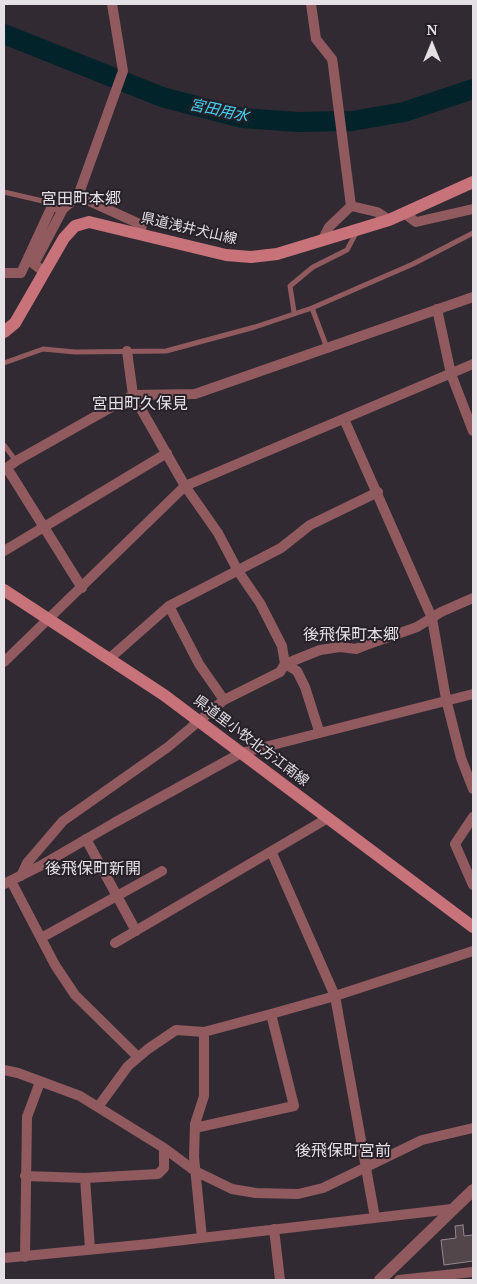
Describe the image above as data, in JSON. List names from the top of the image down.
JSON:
{
  "streets": {
    "main road": ["県道浅井犬山線", "県道里小牧北方江南線"]
  },
  "districts": [
    "宮田町本郷",
    "宮田町久保見",
    "後飛保町本郷",
    "後飛保町新開",
    "後飛保町宮前"
  ],
  "water": ["宮田用水"],
  "north": "top"
}
